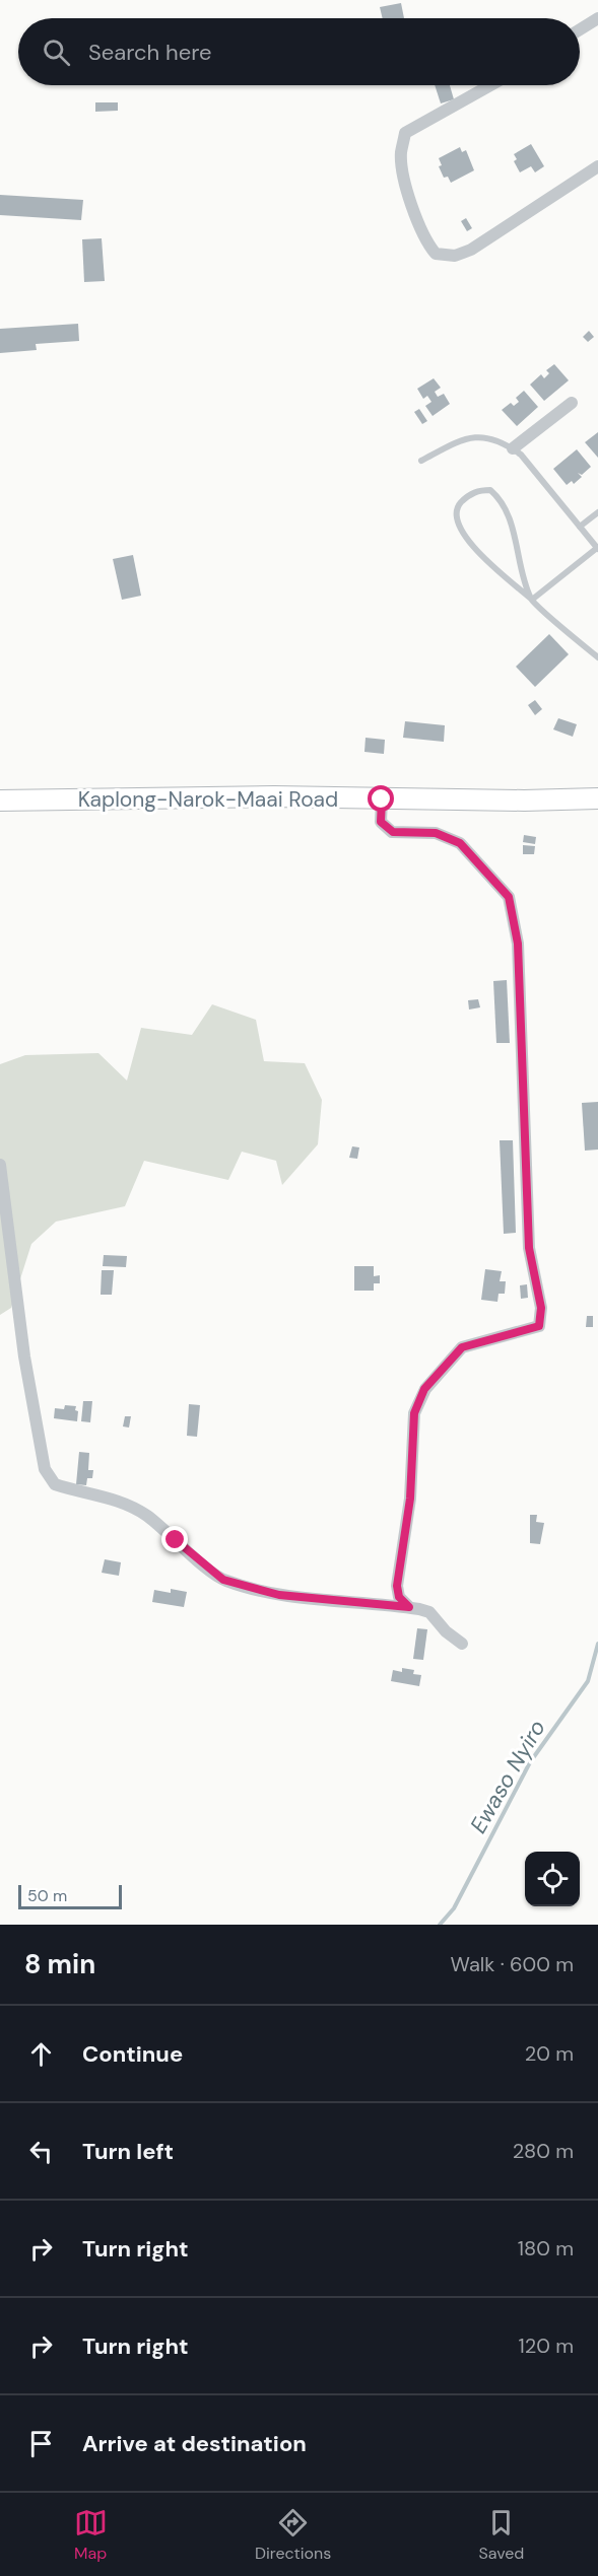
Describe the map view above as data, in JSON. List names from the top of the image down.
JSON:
{
  "streets": {
    "highway": ["Kaplong-Narok-Maai Road"]
  },
  "water": ["Ewaso Nyiro"],
  "scale_bar": "50 m",
  "page": {
    "search": "Search here",
    "scale": "50 m",
    "heading": ["8 min", "Walk · 600 m"],
    "list": [
      ["Continue", "20 m"],
      ["Turn left", "280 m"],
      ["Turn right", "180 m"],
      ["Turn right", "120 m"],
      "Arrive at destination"
    ],
    "nav": ["Map", "Directions", "Saved"]
  }
}
